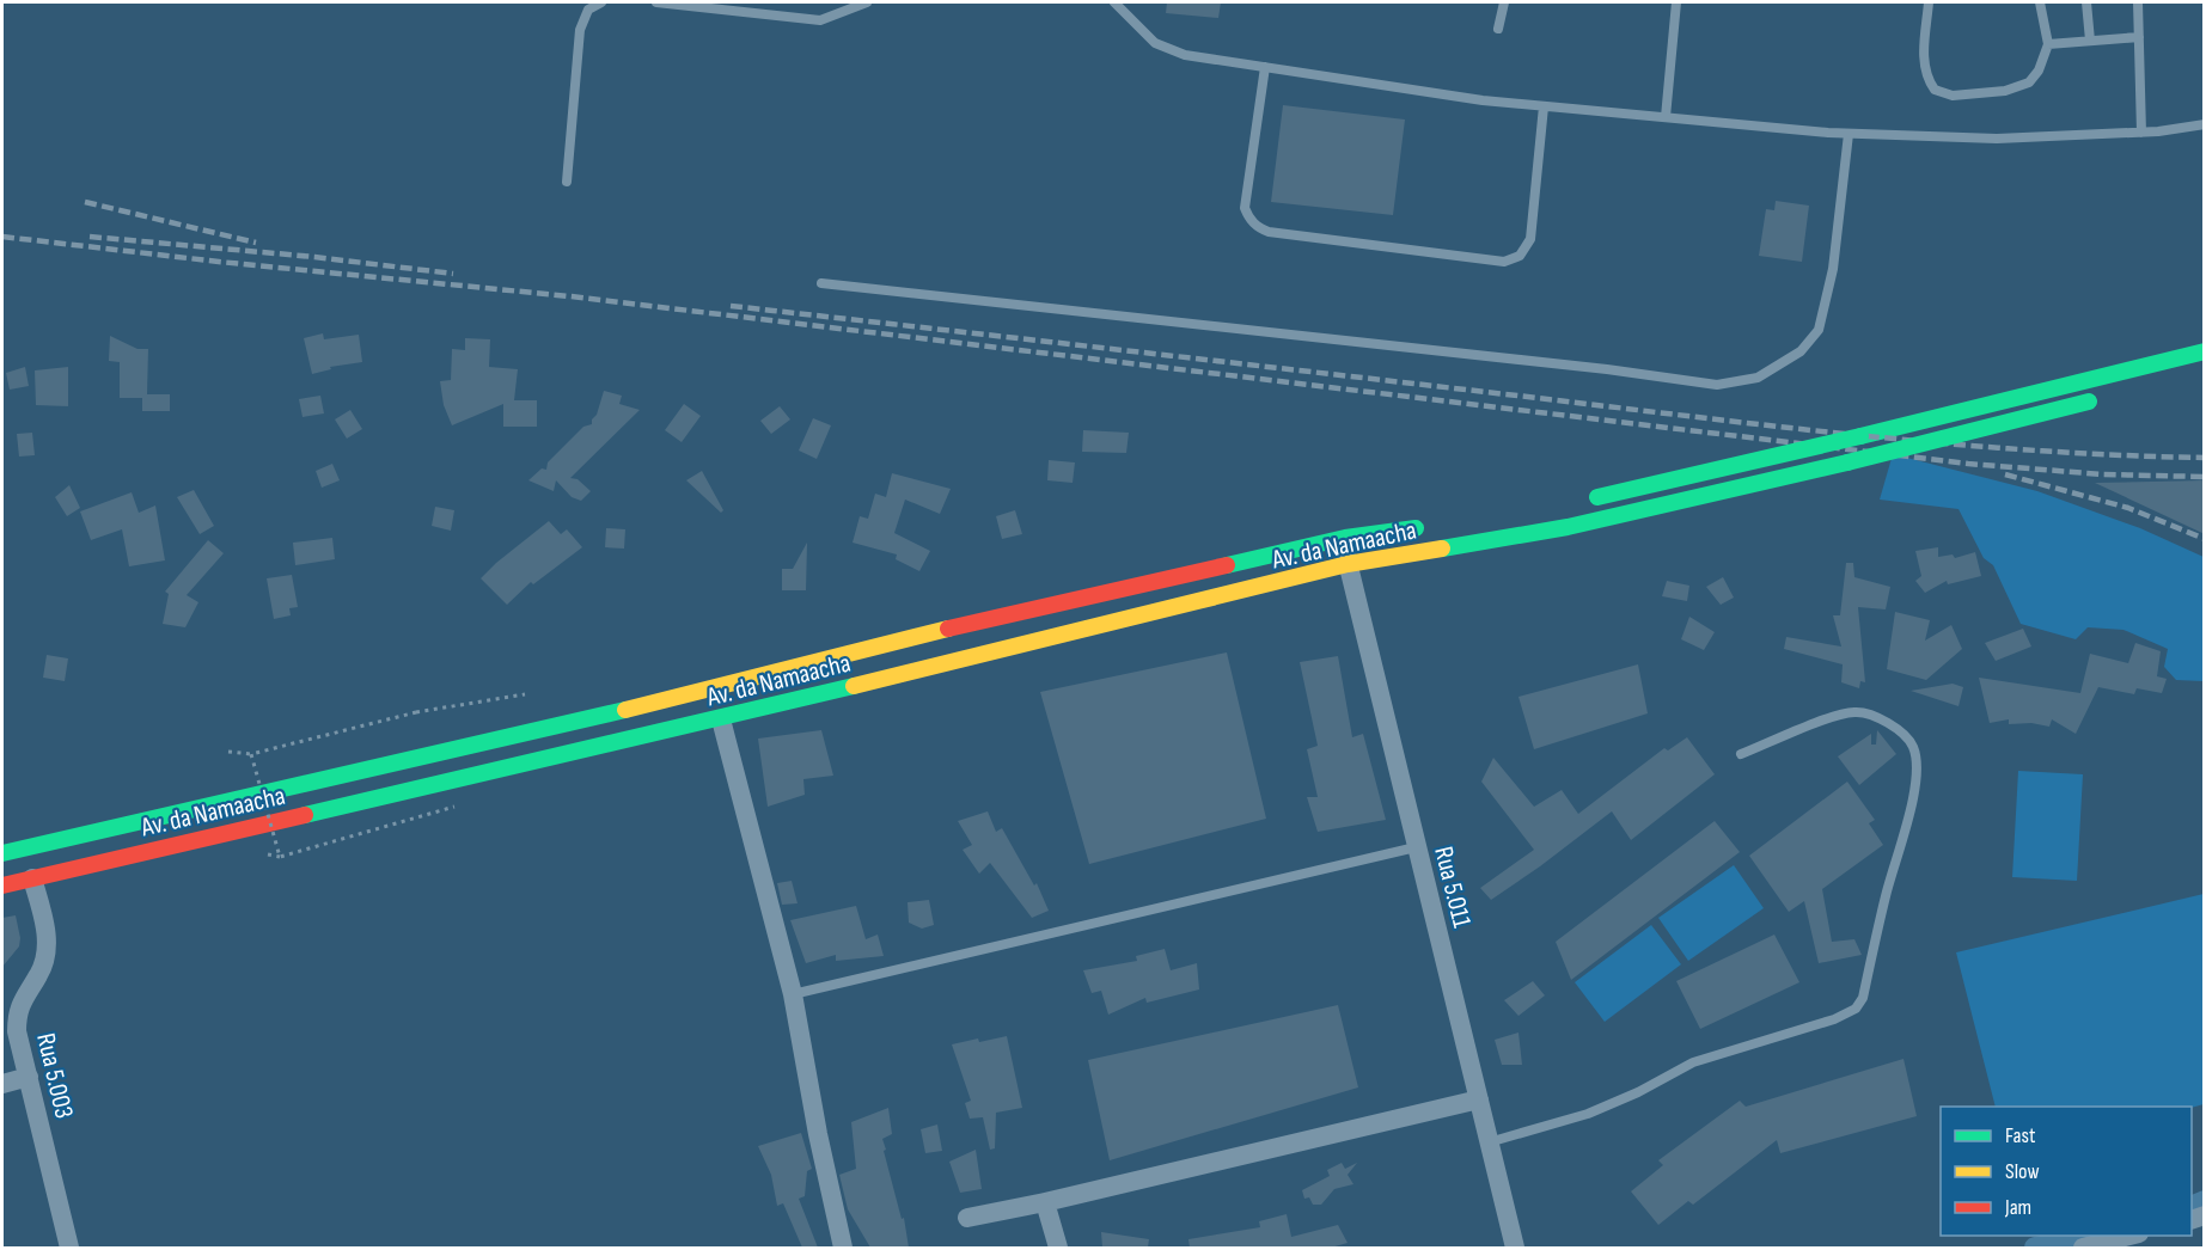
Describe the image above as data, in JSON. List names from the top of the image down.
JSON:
{
  "streets": {
    "highway": ["Av. da Namaacha"],
    "street": ["Rua 5.011", "Rua 5.003"]
  },
  "crossings": [
    ["Av. da Namaacha", "Rua 5.011"],
    ["Av. da Namaacha", "Rua 5.003"]
  ],
  "legend": ["Fast", "Slow", "Jam"]
}
